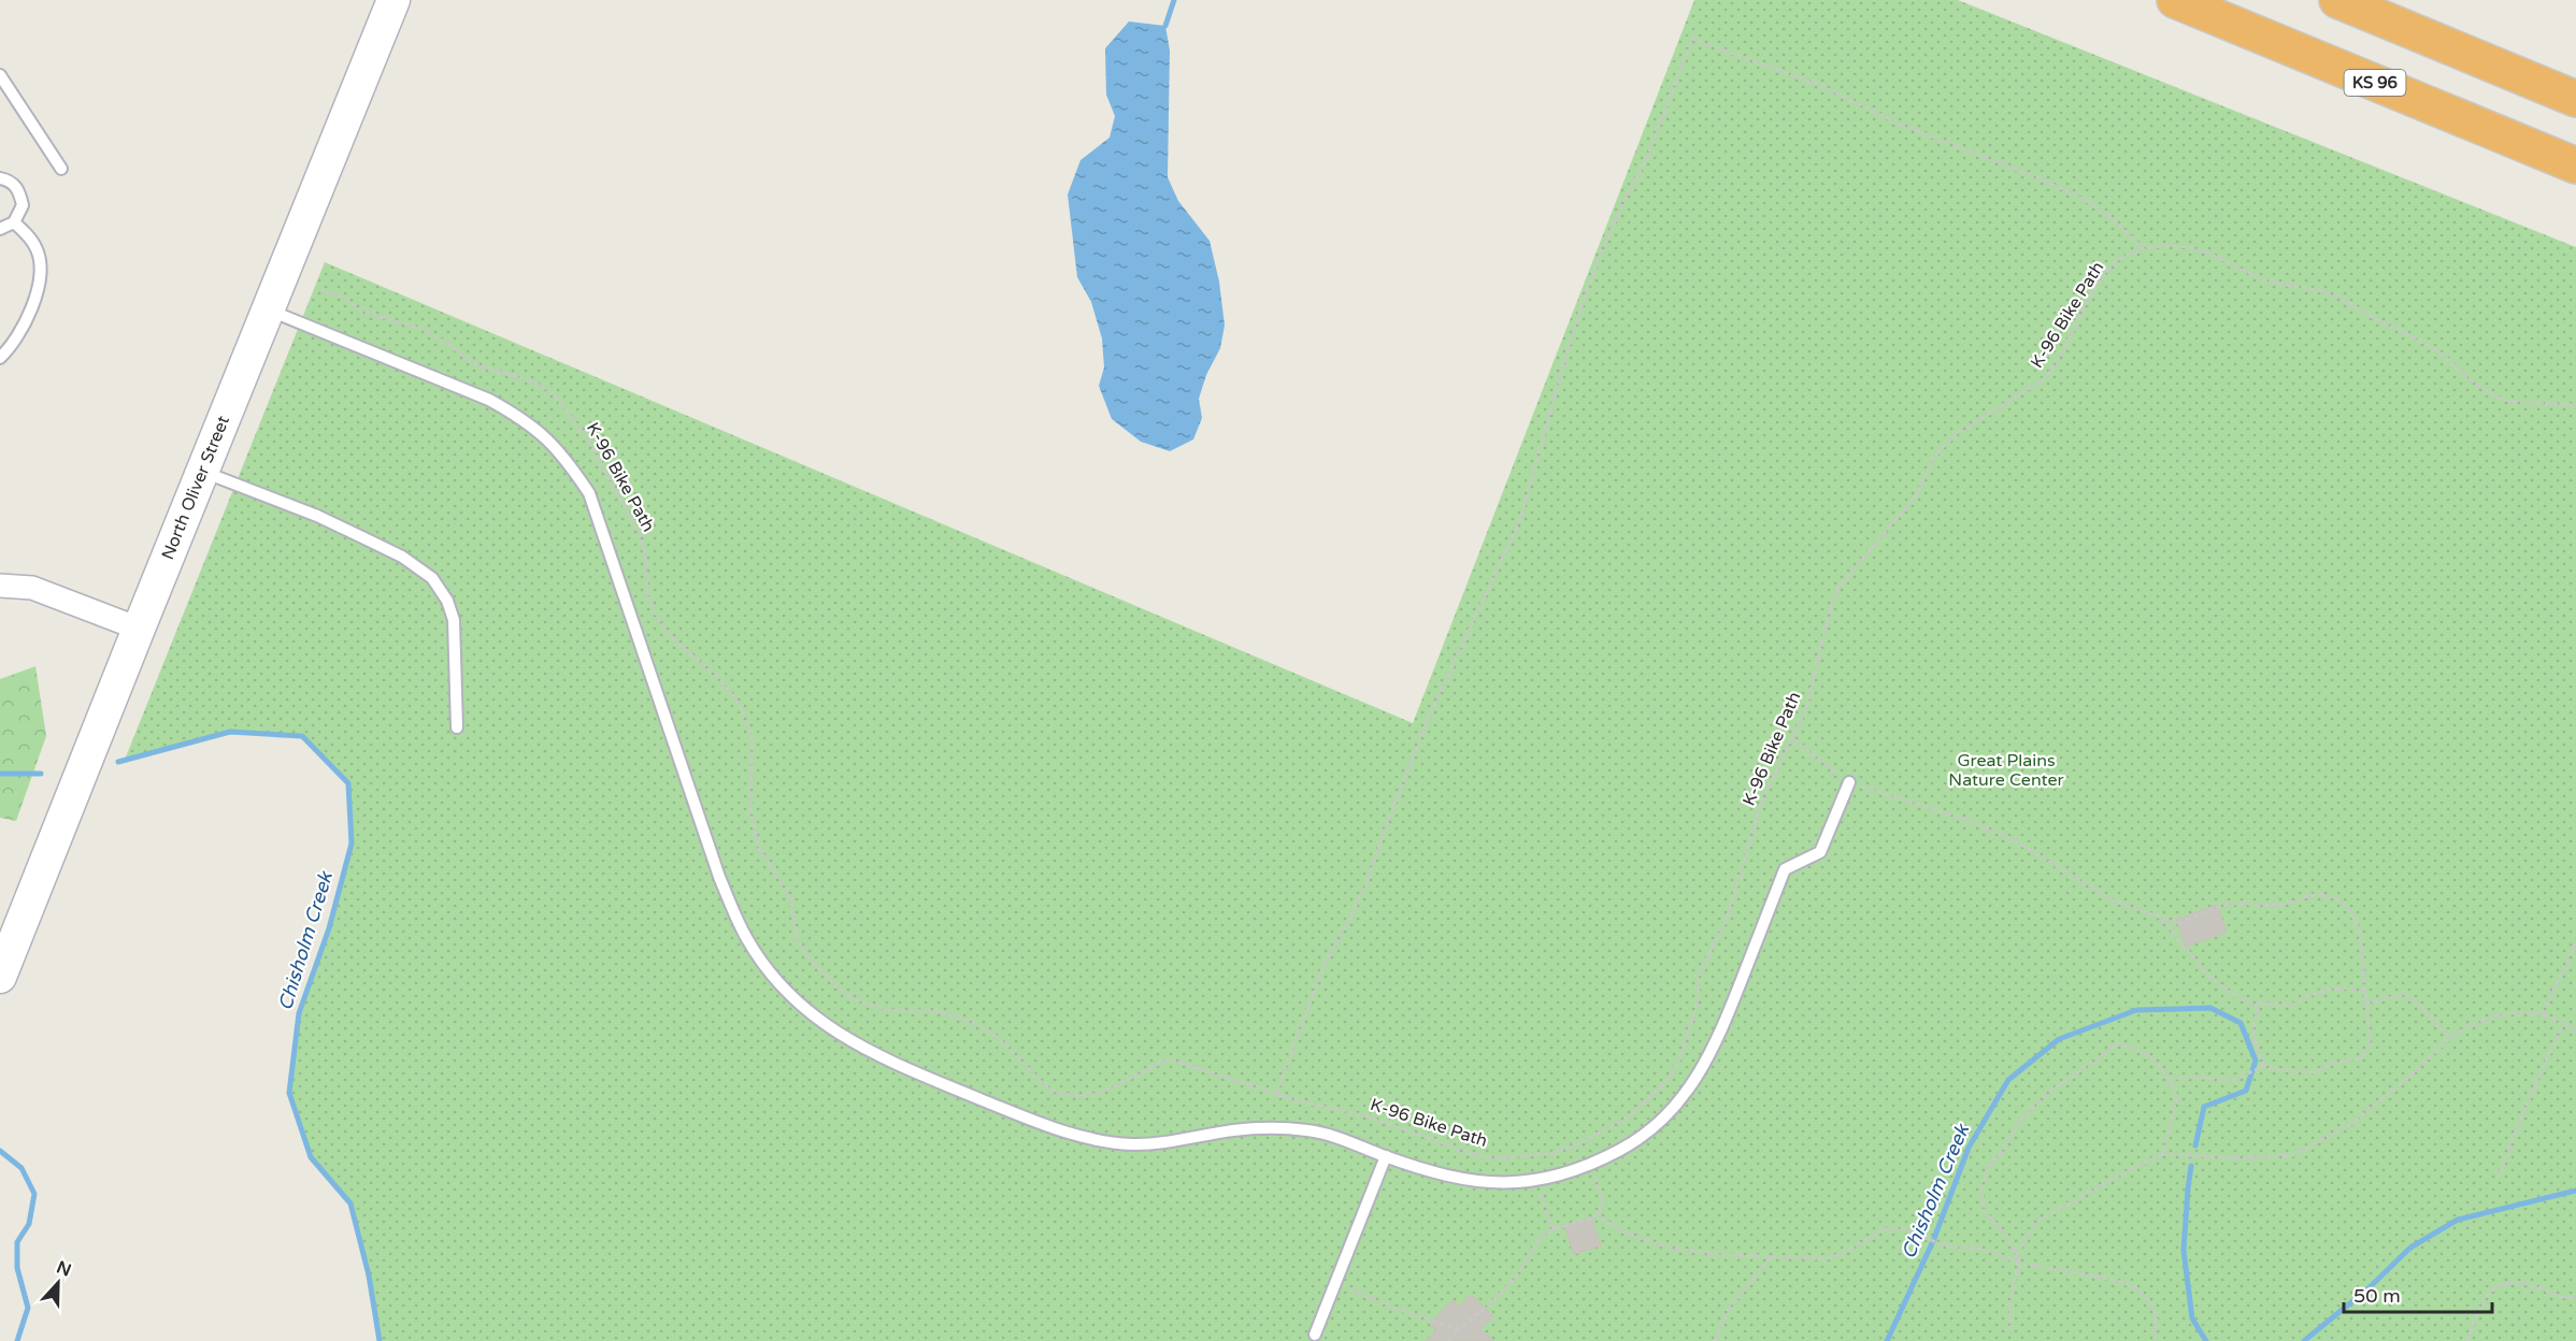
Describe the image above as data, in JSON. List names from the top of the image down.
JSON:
{
  "streets": {
    "highway": ["KS 96"],
    "main road": ["North Oliver Street"],
    "path": ["K-96 Bike Path"]
  },
  "water": ["Chisholm Creek"],
  "parks": ["Great Plains Nature Center"],
  "scale_bar": "50 m",
  "north": "top"
}
